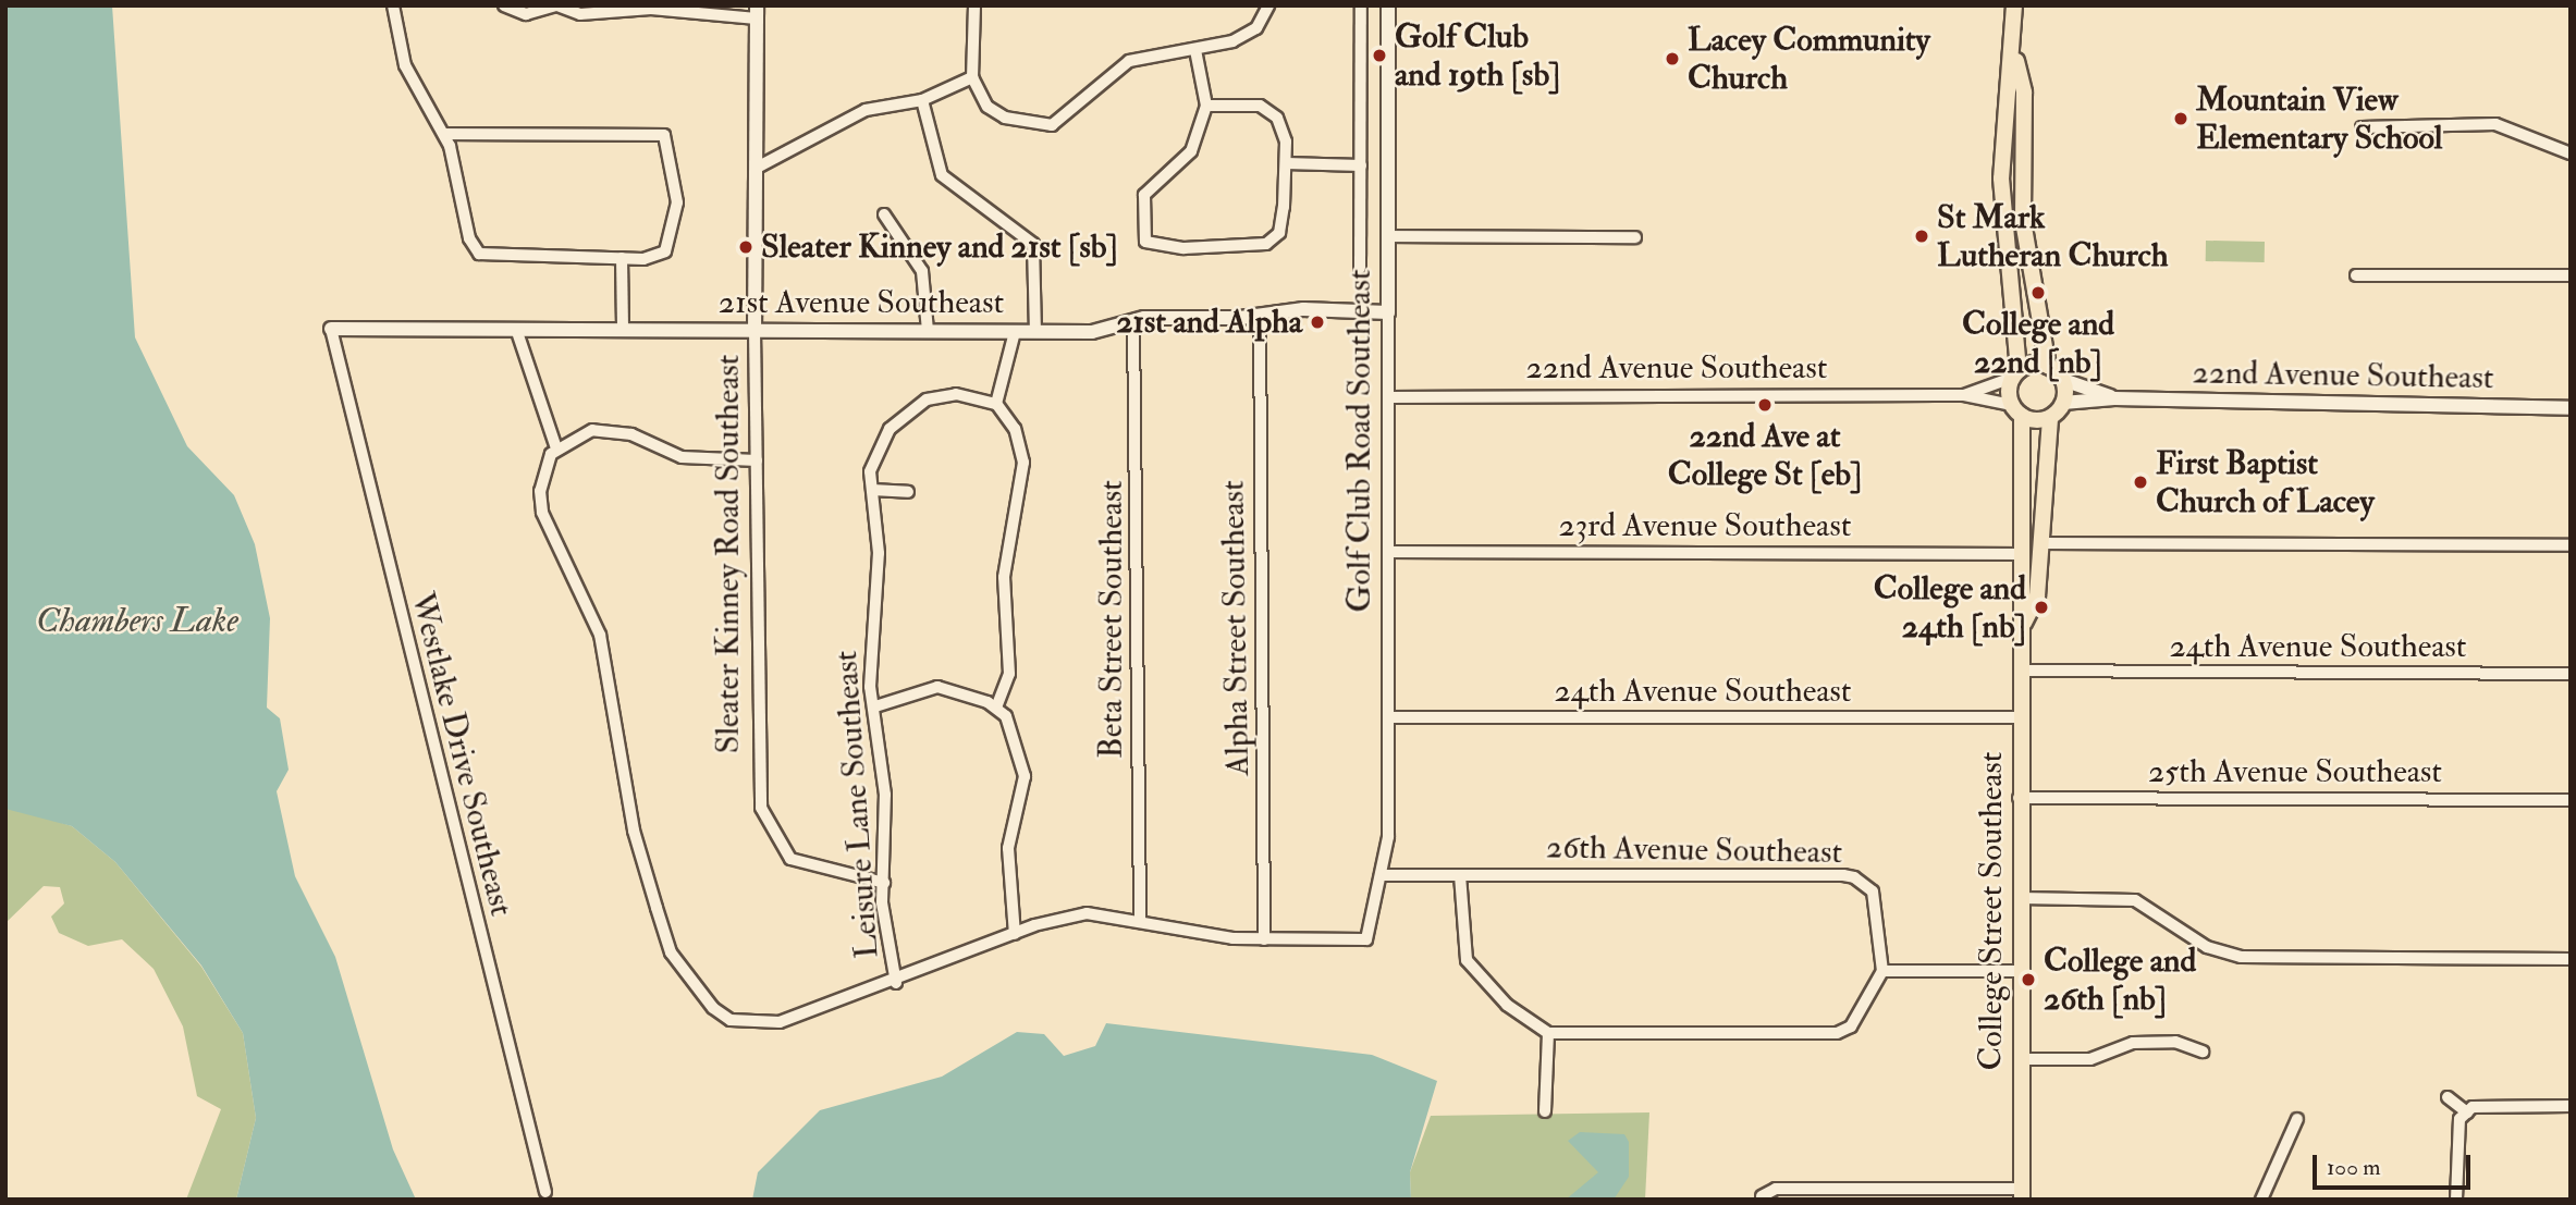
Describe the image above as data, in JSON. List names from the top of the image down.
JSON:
{
  "streets": {
    "main road": ["College Street Southeast"],
    "street": [
      "21st Avenue Southeast",
      "22nd Avenue Southeast",
      "Golf Club Road Southeast",
      "23rd Avenue Southeast",
      "Sleater Kinney Road Southeast",
      "Beta Street Southeast",
      "Alpha Street Southeast",
      "24th Avenue Southeast",
      "Westlake Drive Southeast",
      "25th Avenue Southeast",
      "Leisure Lane Southeast",
      "26th Avenue Southeast"
    ]
  },
  "crossings": [
    ["21st Avenue Southeast", "Golf Club Road Southeast"],
    ["21st Avenue Southeast", "Sleater Kinney Road Southeast"],
    ["21st Avenue Southeast", "Beta Street Southeast"],
    ["21st Avenue Southeast", "Alpha Street Southeast"],
    ["21st Avenue Southeast", "Westlake Drive Southeast"],
    ["22nd Avenue Southeast", "Golf Club Road Southeast"],
    ["22nd Avenue Southeast", "College Street Southeast"],
    ["Golf Club Road Southeast", "23rd Avenue Southeast"],
    ["Golf Club Road Southeast", "Alpha Street Southeast"],
    ["Golf Club Road Southeast", "24th Avenue Southeast"],
    ["Golf Club Road Southeast", "26th Avenue Southeast"],
    ["23rd Avenue Southeast", "College Street Southeast"],
    ["Sleater Kinney Road Southeast", "Leisure Lane Southeast"],
    ["24th Avenue Southeast", "College Street Southeast"],
    ["25th Avenue Southeast", "College Street Southeast"]
  ],
  "water": ["Chambers Lake"],
  "places": [
    "Golf Club and 19th [sb]",
    "Lacey Community Church",
    "Mountain View Elementary School",
    "St Mark Lutheran Church",
    "Sleater Kinney and 21st [sb]",
    "College and 22nd [nb]",
    "21st and Alpha",
    "22nd Ave at College St [eb]",
    "First Baptist Church of Lacey",
    "College and 24th [nb]",
    "College and 26th [nb]"
  ],
  "scale_bar": "100 m"
}
